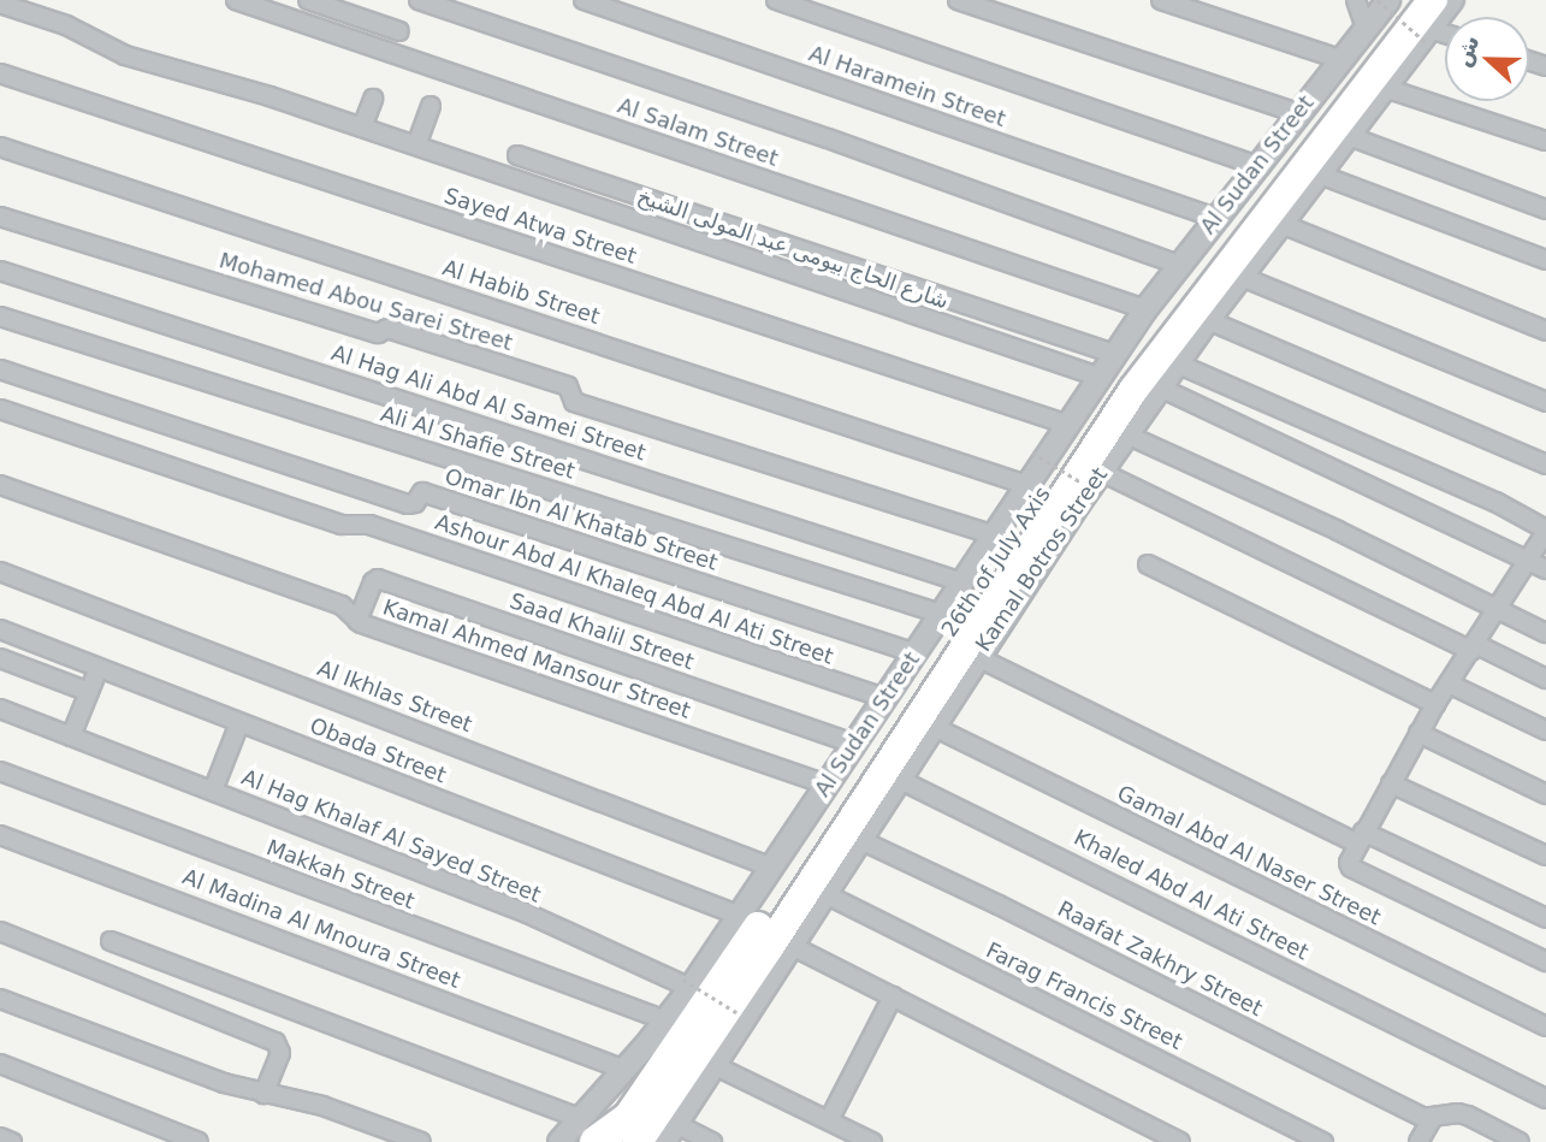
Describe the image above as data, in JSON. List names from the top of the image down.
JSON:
{
  "streets": {
    "highway": ["26th of July Axis"],
    "street": [
      "Al Haramein Street",
      "Al Salam Street",
      "Al Sudan Street",
      "Sayed Atwa Street",
      "شارع الحاج بيومى عبد المولى الشيخ",
      "Al Habib Street",
      "Mohamed Abou Sarei Street",
      "Al Hag Ali Abd Al Samei Street",
      "Ali Al Shafie Street",
      "Omar Ibn Al Khatab Street",
      "Kamal Botros Street",
      "Ashour Abd Al Khaleq Abd Al Ati Street",
      "Saad Khalil Street",
      "Kamal Ahmed Mansour Street",
      "Al Ikhlas Street",
      "Obada Street",
      "Al Hag Khalaf Al Sayed Street",
      "Gamal Abd Al Naser Street",
      "Makkah Street",
      "Khaled Abd Al Ati Street",
      "Al Madina Al Mnoura Street",
      "Raafat Zakhry Street",
      "Farag Francis Street"
    ]
  },
  "crossings": [
    ["Al Haramein Street", "Al Sudan Street"],
    ["Al Salam Street", "Al Sudan Street"],
    ["Al Sudan Street", "Sayed Atwa Street"],
    ["Al Sudan Street", "شارع الحاج بيومى عبد المولى الشيخ"],
    ["Al Sudan Street", "Al Habib Street"],
    ["Al Sudan Street", "Mohamed Abou Sarei Street"],
    ["Al Sudan Street", "Al Hag Ali Abd Al Samei Street"],
    ["Al Sudan Street", "Ali Al Shafie Street"],
    ["Al Sudan Street", "Omar Ibn Al Khatab Street"],
    ["Al Sudan Street", "Ashour Abd Al Khaleq Abd Al Ati Street"],
    ["Al Sudan Street", "Saad Khalil Street"],
    ["Al Sudan Street", "Kamal Ahmed Mansour Street"],
    ["Al Sudan Street", "Al Ikhlas Street"],
    ["Al Sudan Street", "Obada Street"],
    ["Al Sudan Street", "Al Hag Khalaf Al Sayed Street"],
    ["Al Sudan Street", "Makkah Street"],
    ["Al Sudan Street", "Al Madina Al Mnoura Street"],
    ["Kamal Botros Street", "26th of July Axis"],
    ["Kamal Botros Street", "Gamal Abd Al Naser Street"],
    ["Kamal Botros Street", "Khaled Abd Al Ati Street"],
    ["Kamal Botros Street", "Raafat Zakhry Street"],
    ["Kamal Botros Street", "Farag Francis Street"],
    ["Saad Khalil Street", "Kamal Ahmed Mansour Street"]
  ],
  "north": "left"
}
